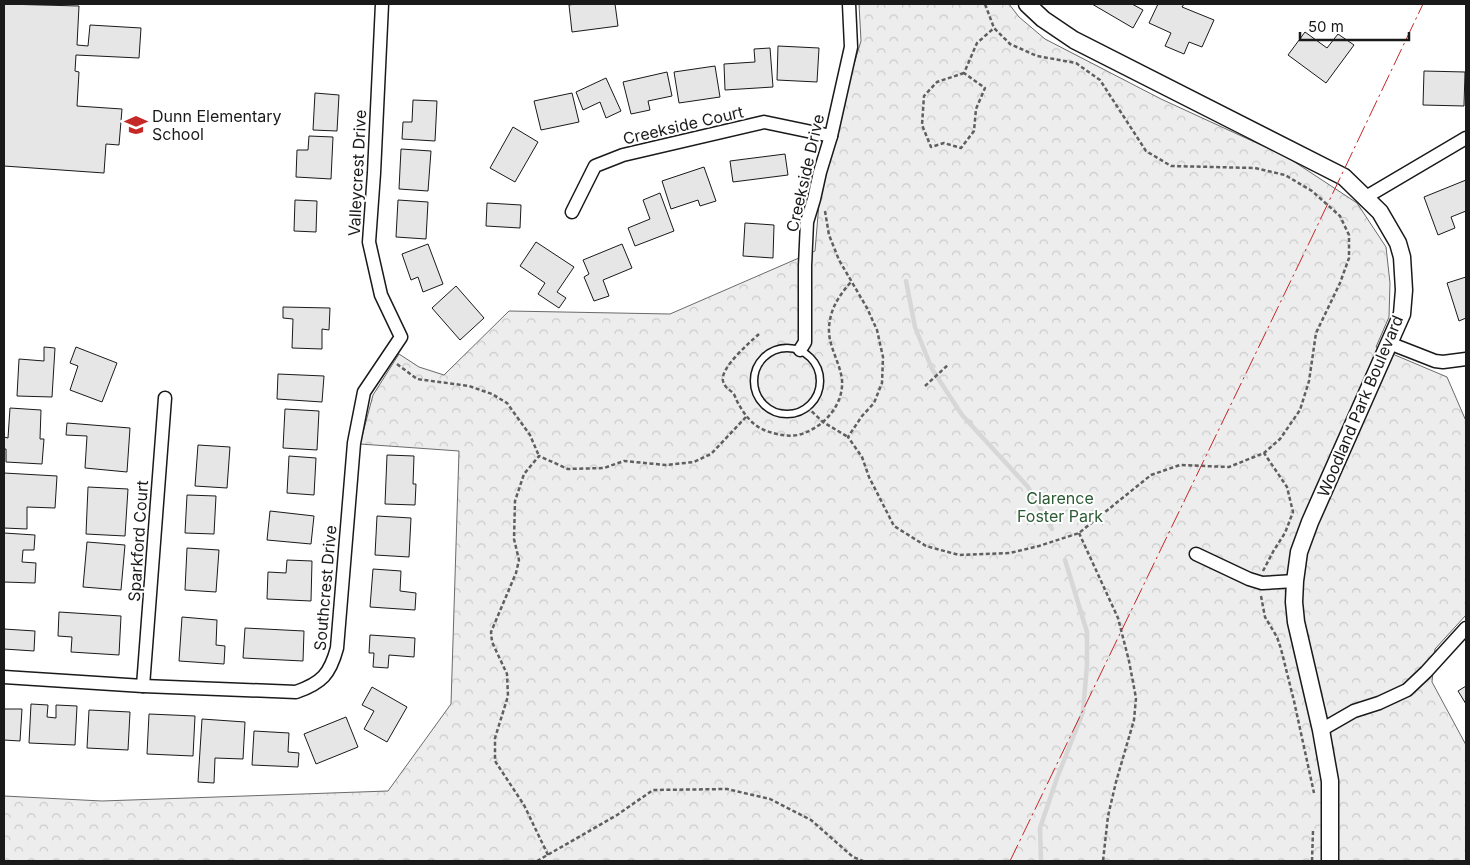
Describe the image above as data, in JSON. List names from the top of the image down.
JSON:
{
  "streets": {
    "street": [
      "Creekside Court",
      "Valleycrest Drive",
      "Creekside Drive",
      "Woodland Park Boulevard",
      "Sparkford Court",
      "Southcrest Drive"
    ]
  },
  "crossings": [
    ["Creekside Court", "Creekside Drive"],
    ["Valleycrest Drive", "Southcrest Drive"],
    ["Sparkford Court", "Southcrest Drive"]
  ],
  "parks": ["Clarence Foster Park"],
  "places": {
    "school or university": ["Dunn Elementary School"]
  },
  "scale_bar": "50 m"
}
